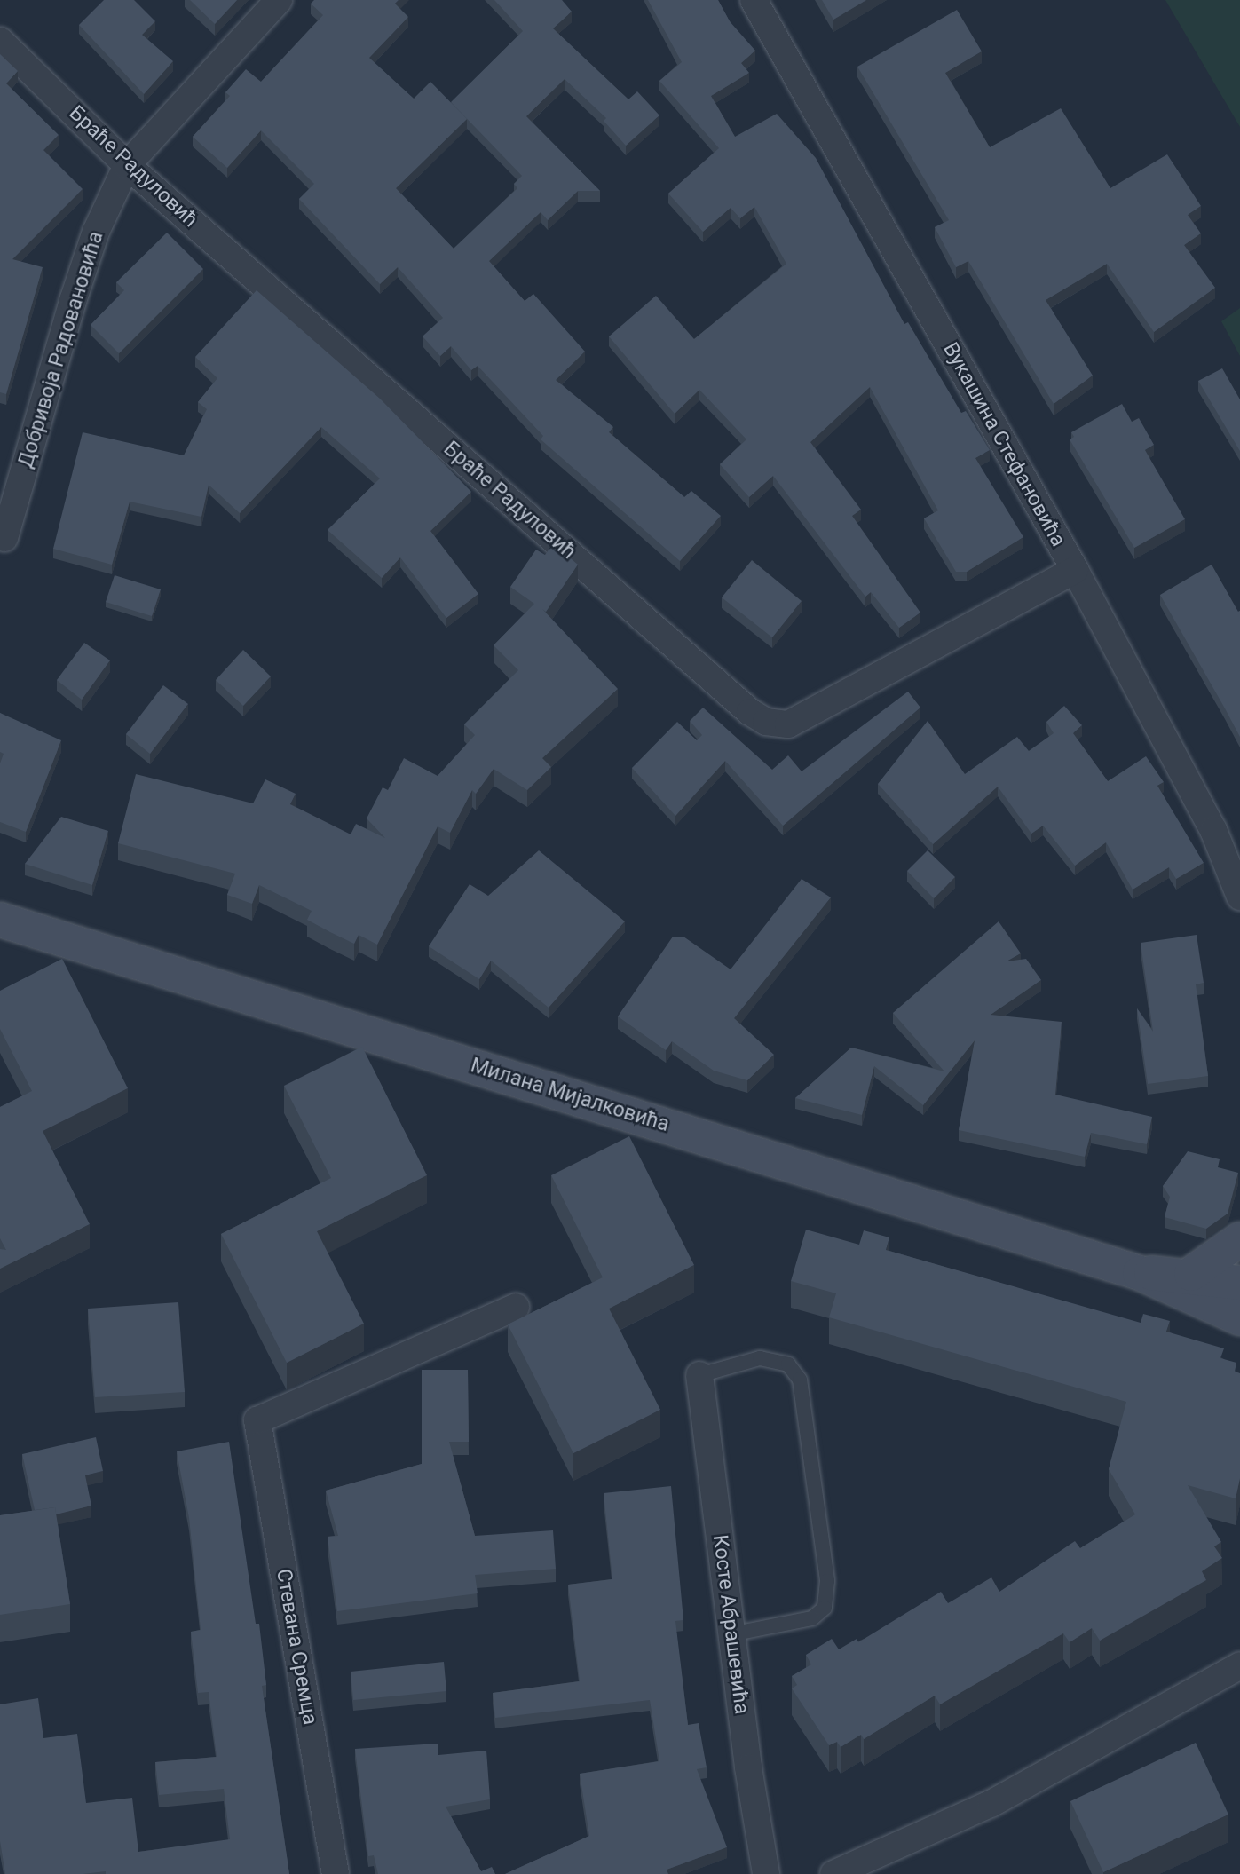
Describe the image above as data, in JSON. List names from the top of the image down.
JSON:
{
  "streets": {
    "street": [
      "Браће Радуловић",
      "Добривоја Радовановића",
      "Вукашина Стефановића",
      "Милана Мијалковића",
      "Косте Абрашевића",
      "Стевана Сремца"
    ]
  },
  "crossings": [
    ["Браће Радуловић", "Добривоја Радовановића"],
    ["Браће Радуловић", "Вукашина Стефановића"]
  ]
}
